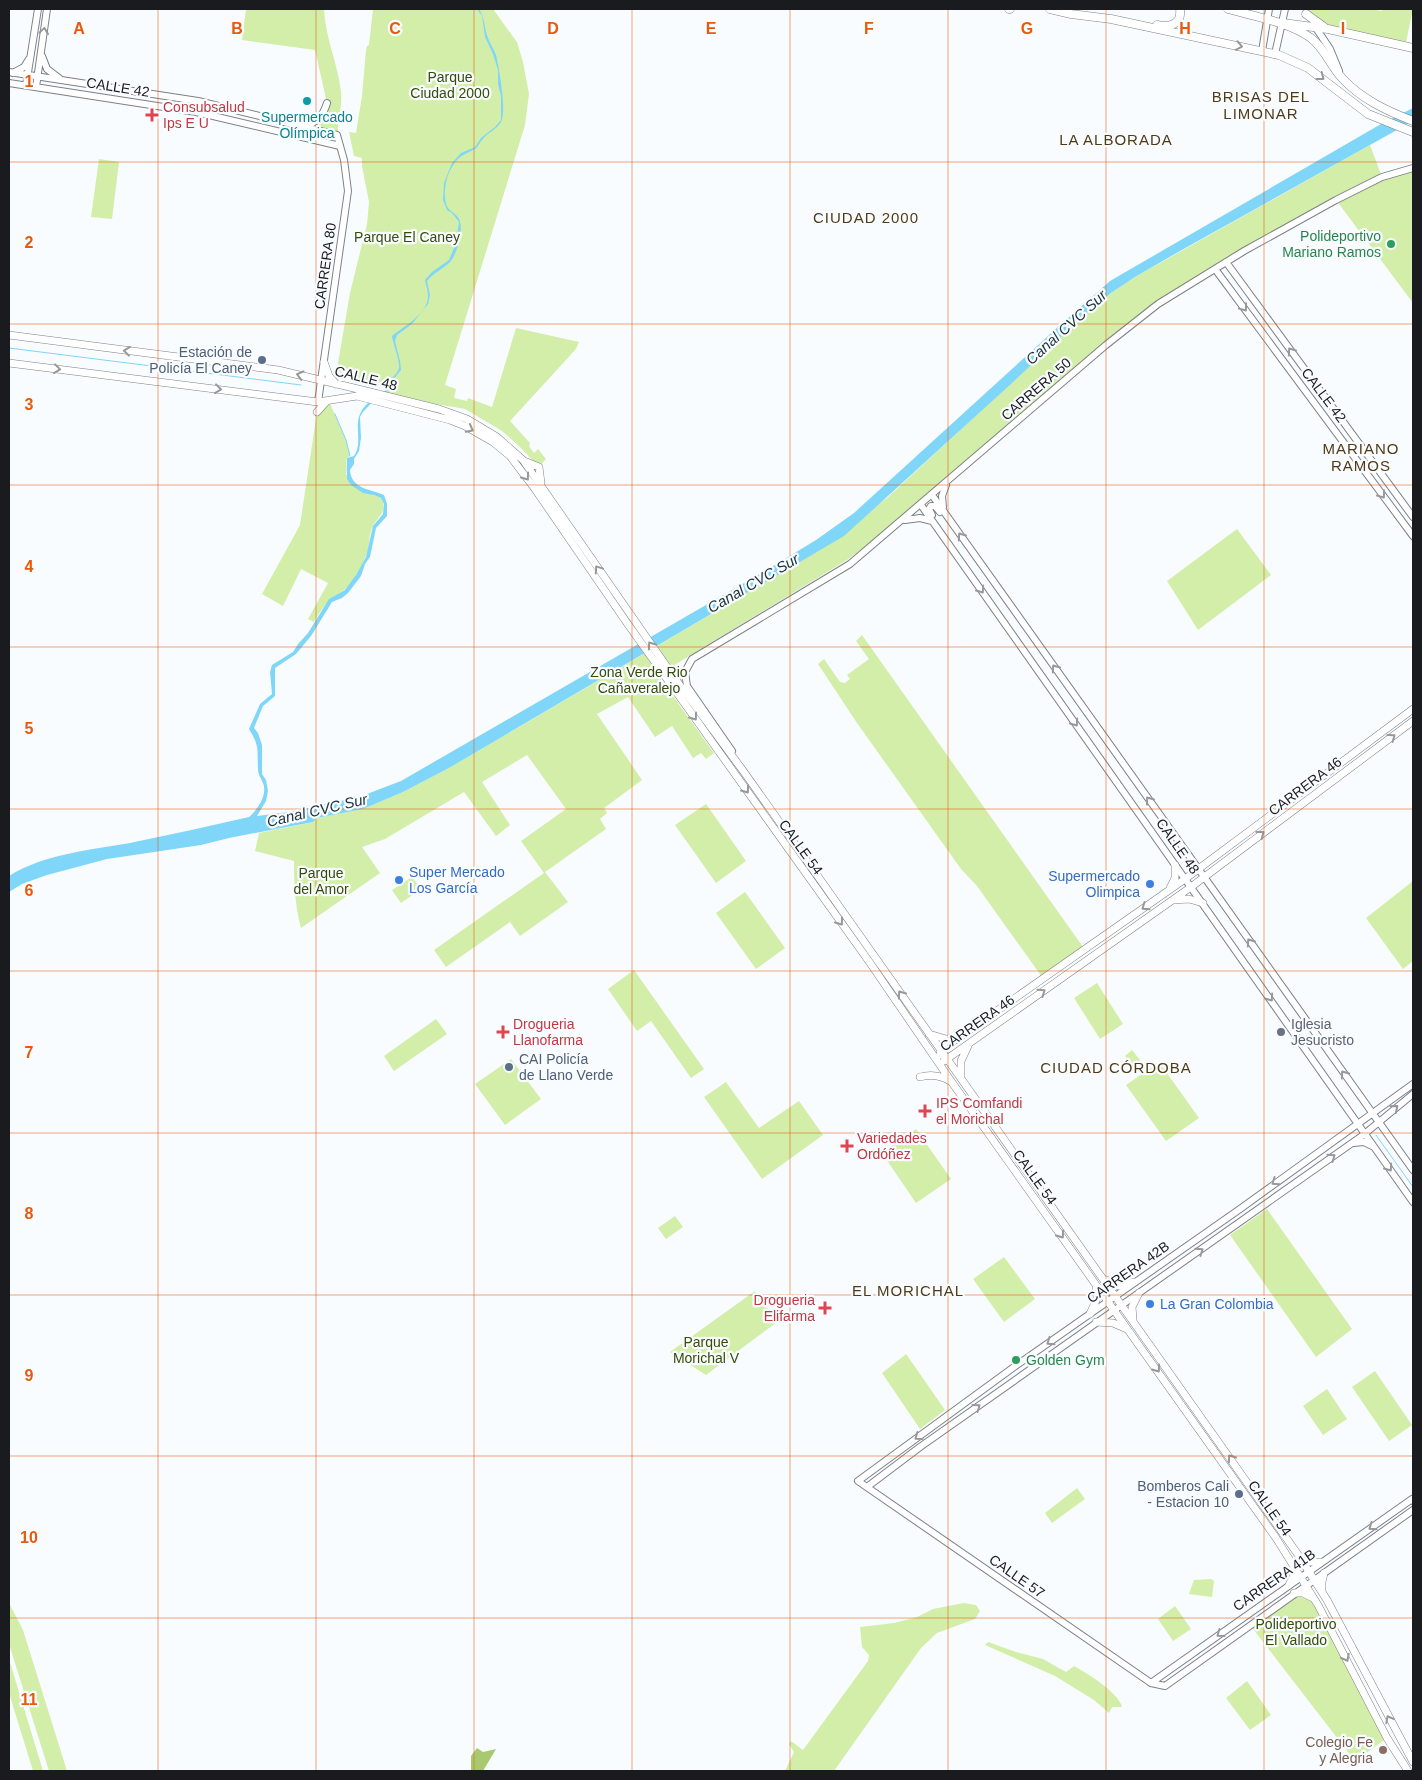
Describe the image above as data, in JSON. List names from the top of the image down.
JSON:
{
  "streets": {
    "main road": ["CALLE 48", "CARRERA 46", "CALLE 54"],
    "street": [
      "CALLE 42",
      "CARRERA 80",
      "CARRERA 50",
      "CARRERA 42B",
      "CALLE 57",
      "CARRERA 41B"
    ]
  },
  "crossings": [
    ["CALLE 42", "CARRERA 80"],
    ["CALLE 42", "CARRERA 50"],
    ["CARRERA 80", "CALLE 48"],
    ["CALLE 48", "CARRERA 50"],
    ["CALLE 48", "CARRERA 46"],
    ["CALLE 48", "CALLE 54"],
    ["CALLE 48", "CARRERA 42B"],
    ["CARRERA 50", "CALLE 54"],
    ["CARRERA 46", "CALLE 54"],
    ["CALLE 54", "CARRERA 42B"],
    ["CALLE 54", "CARRERA 41B"],
    ["CARRERA 42B", "CALLE 57"],
    ["CALLE 57", "CARRERA 41B"]
  ],
  "districts": [
    "BRISAS DEL LIMONAR",
    "LA ALBORADA",
    "CIUDAD 2000",
    "MARIANO RAMOS",
    "CIUDAD CÓRDOBA",
    "EL MORICHAL"
  ],
  "water": ["Canal CVC Sur"],
  "parks": [
    "Parque Ciudad 2000",
    "Parque El Caney",
    "Zona Verde Rio Cañaveralejo",
    "Parque del Amor",
    "Parque Morichal V",
    "Polideportivo El Vallado"
  ],
  "places": {
    "other": [
      "Supermercado Olímpica",
      "Polideportivo Mariano Ramos",
      "Estación de Policía El Caney",
      "Super Mercado Los García",
      "Supermercado Olimpica",
      "Iglesia Jesucristo",
      "CAI Policía de Llano Verde",
      "La Gran Colombia",
      "Golden Gym",
      "Bomberos Cali - Estacion 10",
      "Colegio Fe y Alegria"
    ],
    "health": [
      "Consubsalud Ips E U",
      "Drogueria Llanofarma",
      "IPS Comfandi el Morichal",
      "Variedades Ordóñez",
      "Drogueria Elifarma"
    ]
  },
  "grid": {
    "columns": [
      "A",
      "B",
      "C",
      "D",
      "E",
      "F",
      "G",
      "H",
      "I"
    ],
    "rows": [
      "1",
      "2",
      "3",
      "4",
      "5",
      "6",
      "7",
      "8",
      "9",
      "10",
      "11"
    ]
  }
}
